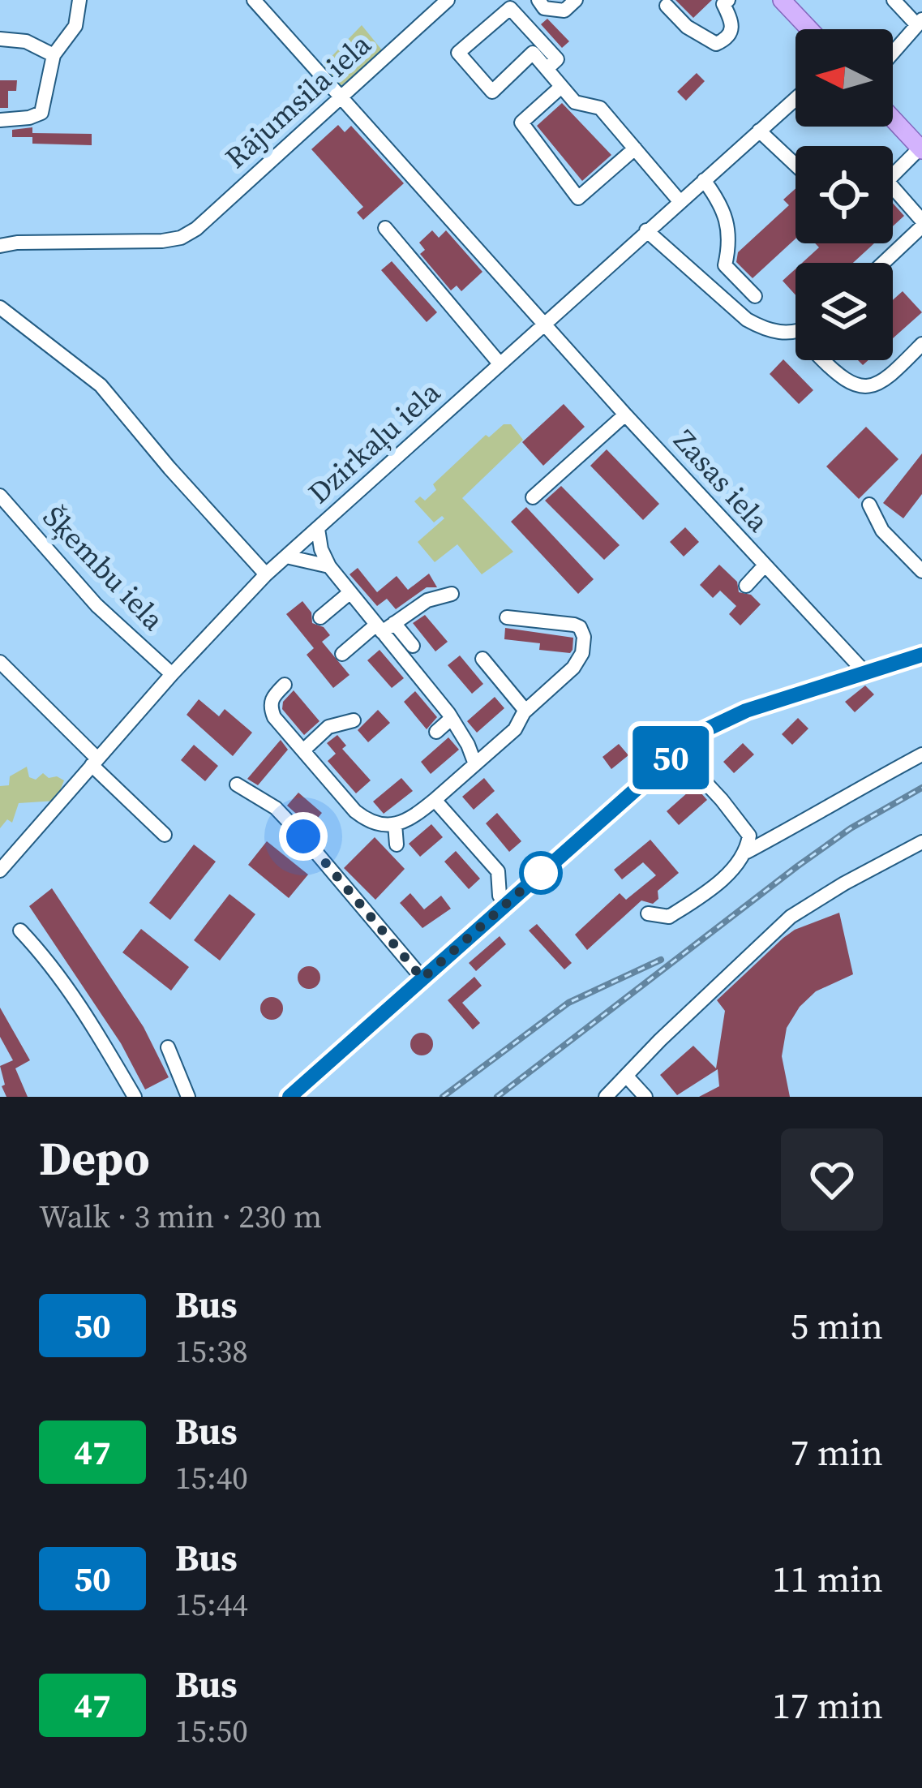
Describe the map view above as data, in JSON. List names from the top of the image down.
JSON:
{
  "streets": {
    "street": [
      "Rājumsila iela",
      "Dzirkaļu iela",
      "Zasas iela",
      "Šķembu iela"
    ]
  },
  "crossings": [
    ["Rājumsila iela", "Zasas iela"],
    ["Dzirkaļu iela", "Zasas iela"],
    ["Dzirkaļu iela", "Šķembu iela"]
  ],
  "lines": ["bus line 50"],
  "north": "left",
  "page": {
    "on_map": "50",
    "heading": ["Depo", "Walk · 3 min · 230 m"],
    "list": [
      {
        "mark": "50",
        "name": "Bus",
        "note": "15:38",
        "value": "5 min"
      },
      {
        "mark": "47",
        "name": "Bus",
        "note": "15:40",
        "value": "7 min"
      },
      {
        "mark": "50",
        "name": "Bus",
        "note": "15:44",
        "value": "11 min"
      },
      {
        "mark": "47",
        "name": "Bus",
        "note": "15:50",
        "value": "17 min"
      }
    ]
  }
}
